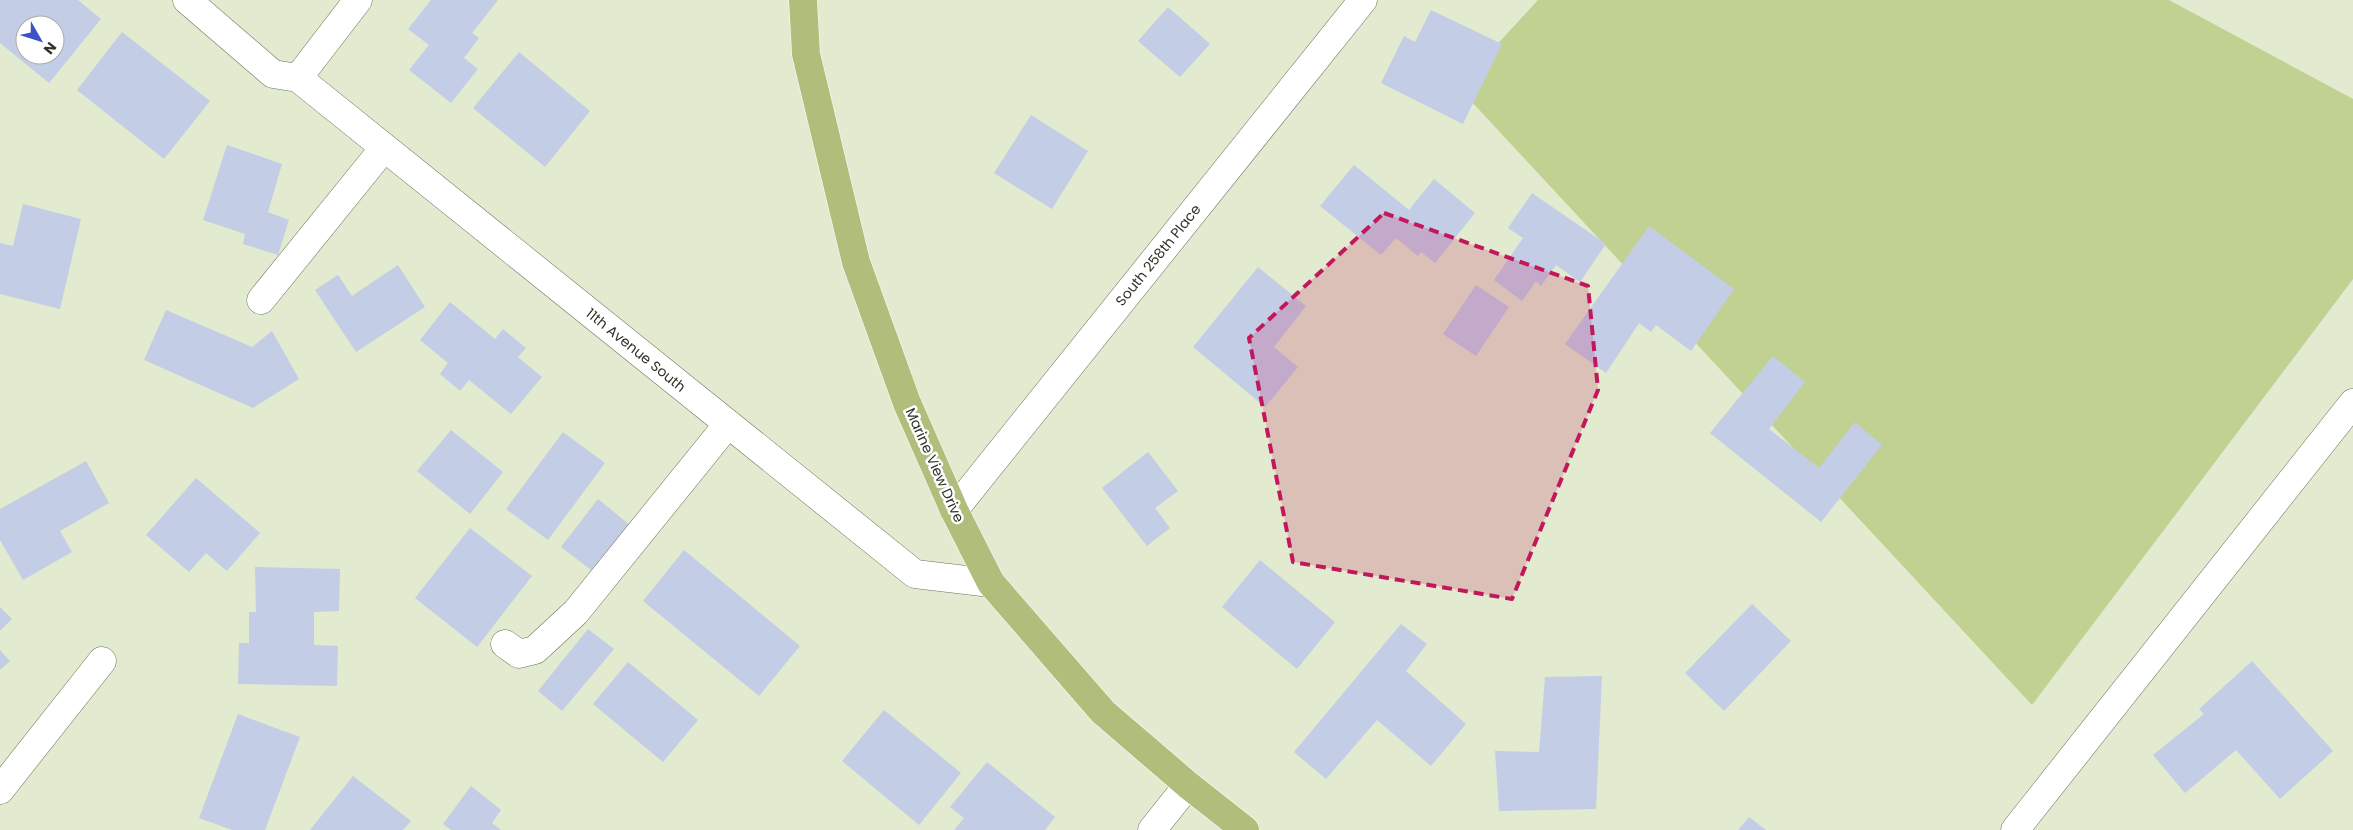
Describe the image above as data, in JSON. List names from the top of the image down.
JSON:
{
  "streets": {
    "main road": ["Marine View Drive"],
    "street": ["South 258th Place", "11th Avenue South"]
  },
  "crossings": [
    ["South 258th Place", "Marine View Drive"],
    ["11th Avenue South", "Marine View Drive"]
  ],
  "north": "bottom right"
}
